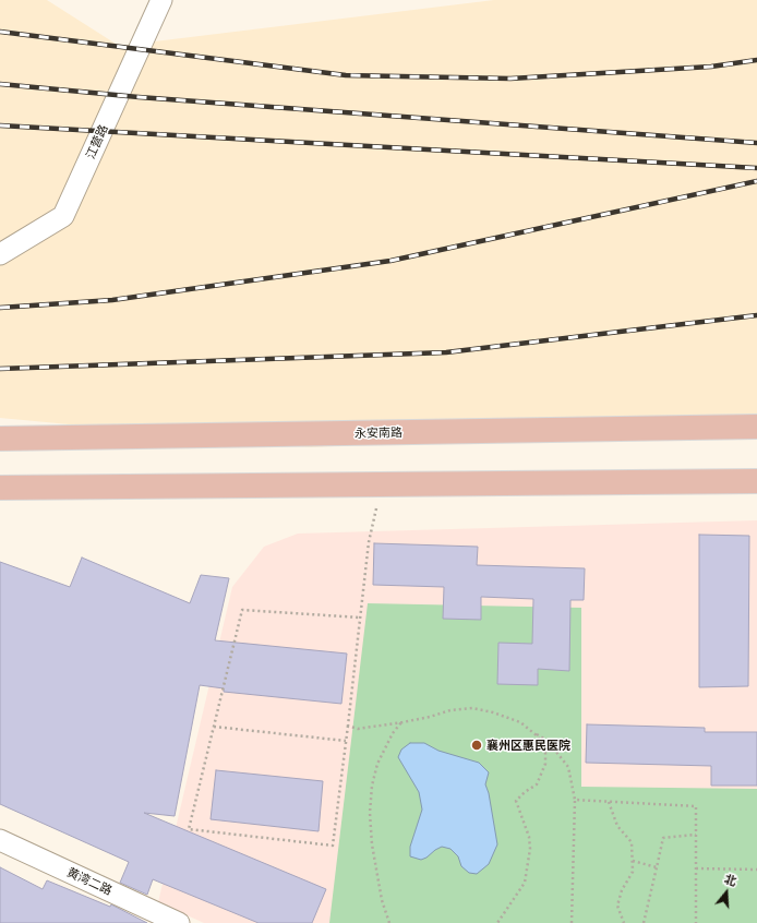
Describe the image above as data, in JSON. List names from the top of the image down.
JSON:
{
  "streets": {
    "main road": ["永安南路"],
    "street": ["江营路", "黄湾二路"]
  },
  "places": ["襄州区惠民医院"],
  "north": "top"
}
